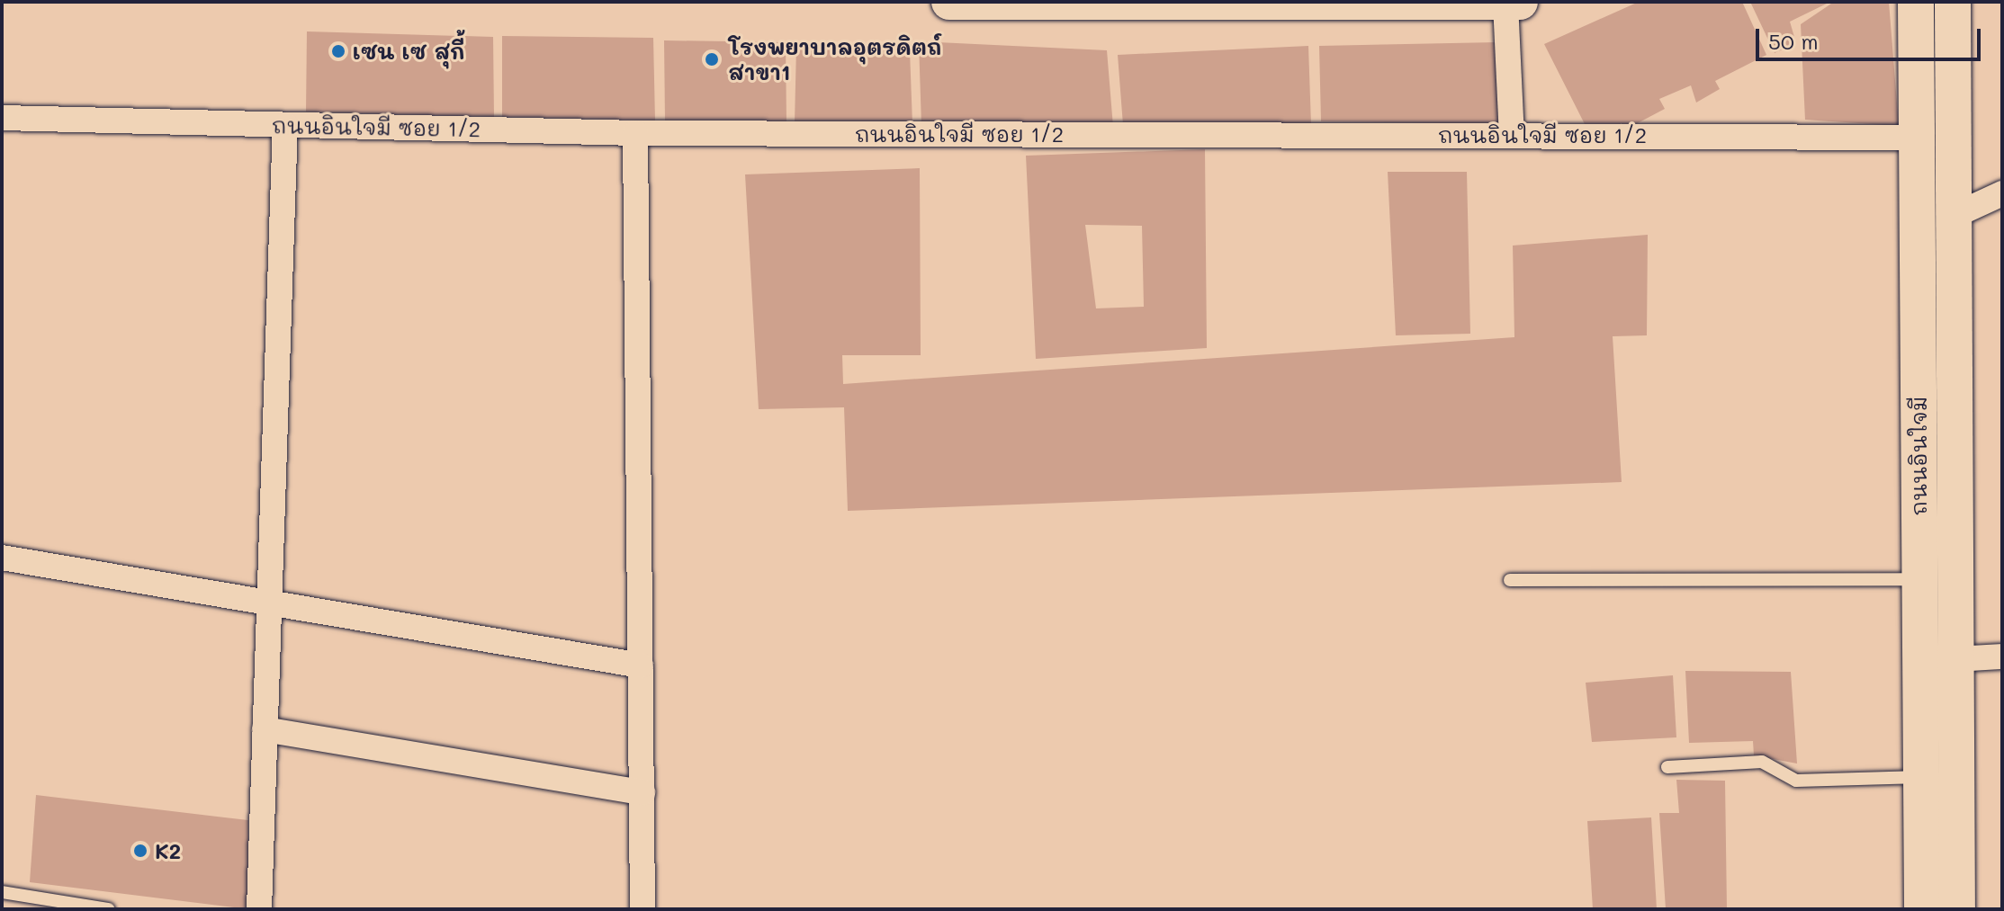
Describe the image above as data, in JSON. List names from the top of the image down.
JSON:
{
  "streets": {
    "main road": ["ถนนอินใจมี"],
    "street": ["ถนนอินใจมี ซอย 1/2"]
  },
  "crossings": [
    ["ถนนอินใจมี ซอย 1/2", "ถนนอินใจมี"]
  ],
  "places": ["เซน เซ สุกี้", "โรงพยาบาลอุตรดิตถ์ สาขา1", "K2"],
  "scale_bar": "50 m"
}
